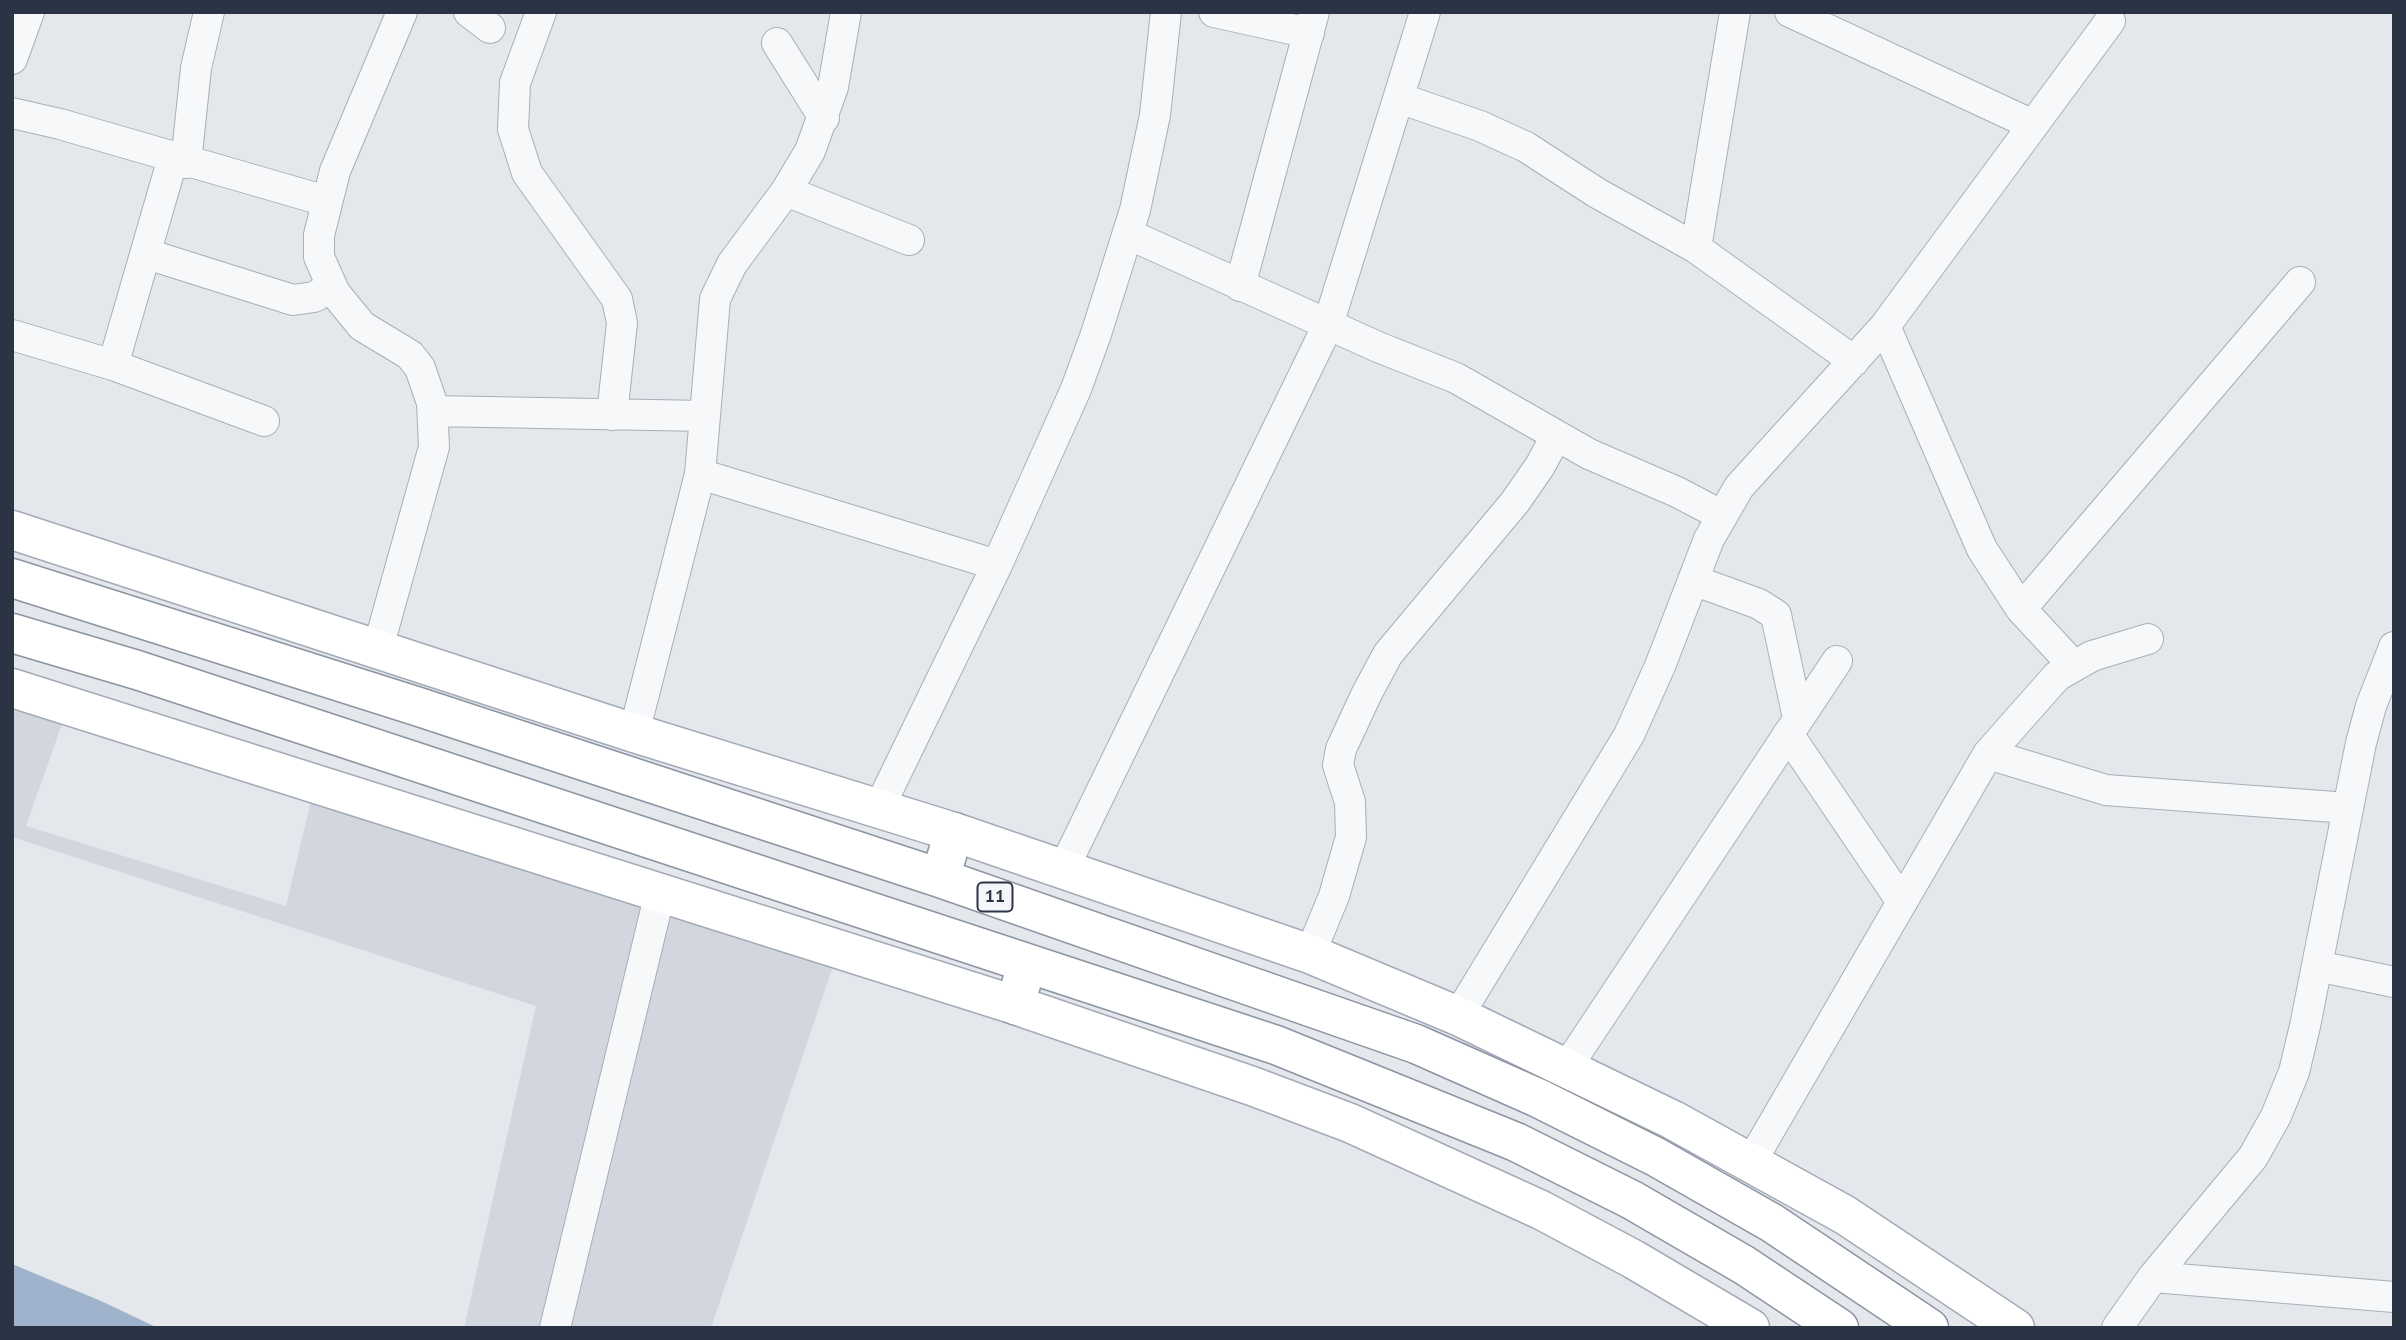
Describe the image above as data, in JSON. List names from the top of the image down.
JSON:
{
  "streets": {
    "main road": ["11"]
  }
}
